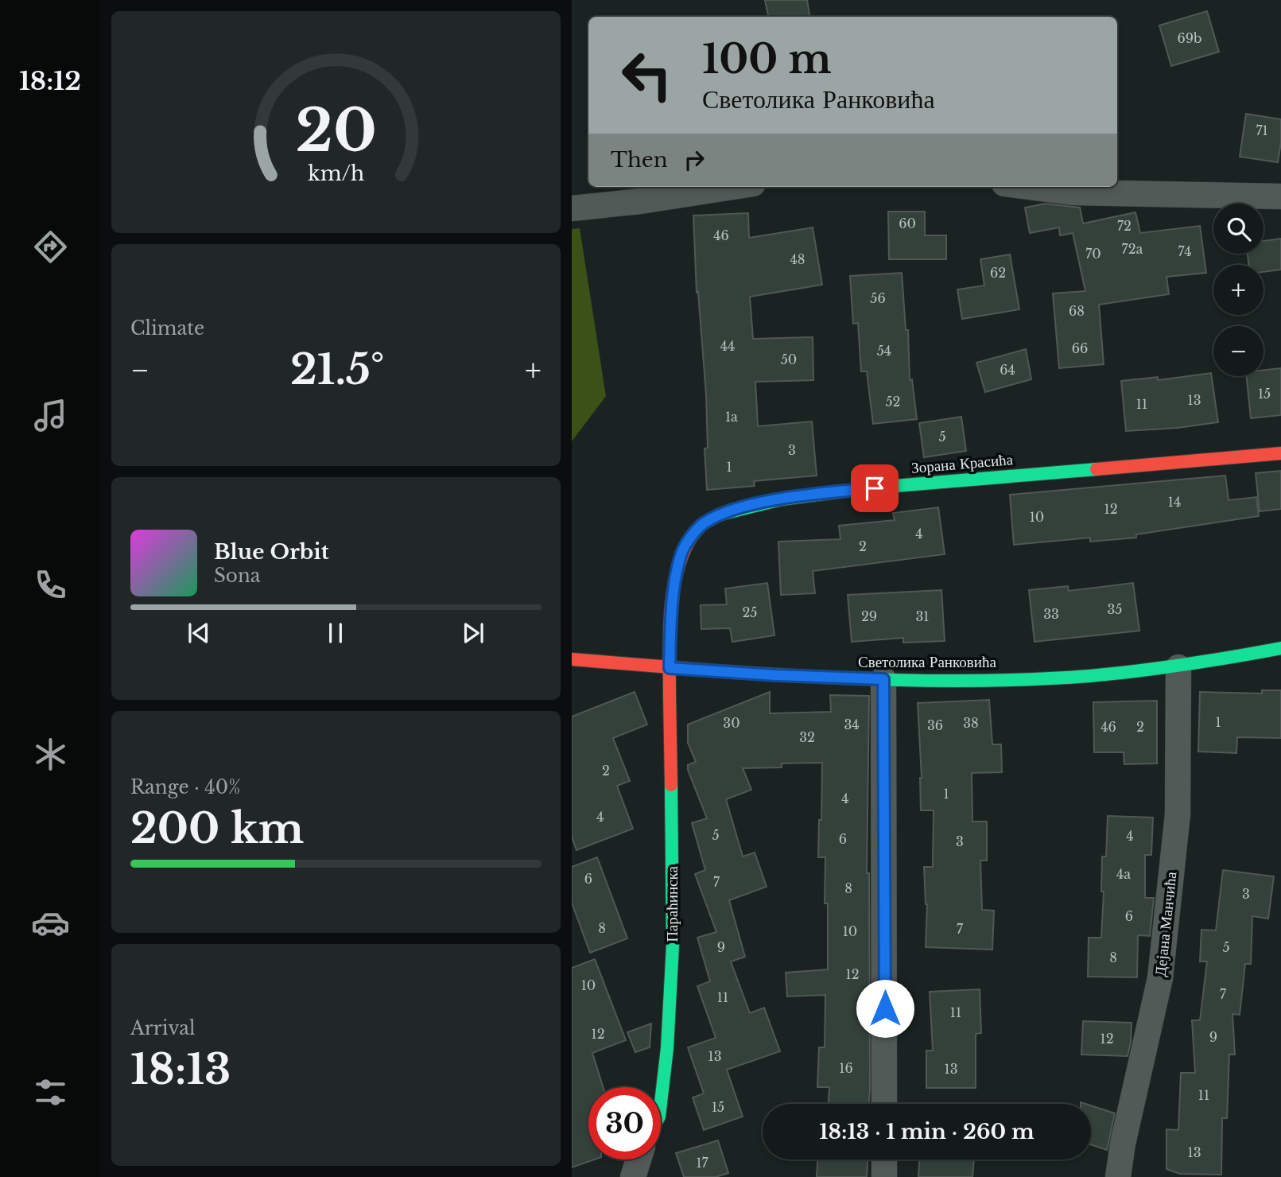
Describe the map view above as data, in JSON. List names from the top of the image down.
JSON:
{
  "streets": {
    "street": [
      "Зорана Красића",
      "Светолика Ранковића",
      "Параћинска",
      "Дејана Манчића"
    ]
  },
  "crossings": [
    ["Зорана Красића", "Светолика Ранковића"],
    ["Зорана Красића", "Параћинска"],
    ["Светолика Ранковића", "Параћинска"],
    ["Светолика Ранковића", "Дејана Манчића"]
  ],
  "house_numbers": [
    "69b",
    "71",
    "60",
    "72",
    "46",
    "72a",
    "74",
    "70",
    "48",
    "62",
    "56",
    "68",
    "44",
    "66",
    "54",
    "50",
    "64",
    "15",
    "13",
    "52",
    "11",
    "1a",
    "5",
    "3",
    "1",
    "14",
    "12",
    "10",
    "4",
    "2",
    "35",
    "25",
    "33",
    "29",
    "31",
    "1",
    "30",
    "38",
    "34",
    "36",
    "46",
    "2",
    "32",
    "2",
    "1",
    "4",
    "4",
    "5",
    "4",
    "6",
    "3",
    "4a",
    "6",
    "7",
    "8",
    "3",
    "6",
    "8",
    "7",
    "10",
    "9",
    "5",
    "8",
    "12",
    "10",
    "7",
    "11",
    "11",
    "12",
    "9",
    "12",
    "13",
    "16",
    "13",
    "11",
    "15",
    "13",
    "17"
  ],
  "page": {
    "tabs": "18:12",
    "turn": ["100 m", "Светолика Ранковића"],
    "then": "Then",
    "map_buttons": ["+", "−"],
    "tile": [
      "Climate",
      ["Range · 40%", "200 km"],
      ["Arrival", "18:13"]
    ],
    "heat": ["−", "21.5°", "+"],
    "song": ["Blue Orbit", "Sona"],
    "limit": "30",
    "trip": "18:13 · 1 min · 260 m",
    "gauge": ["20", "km/h"]
  }
}
